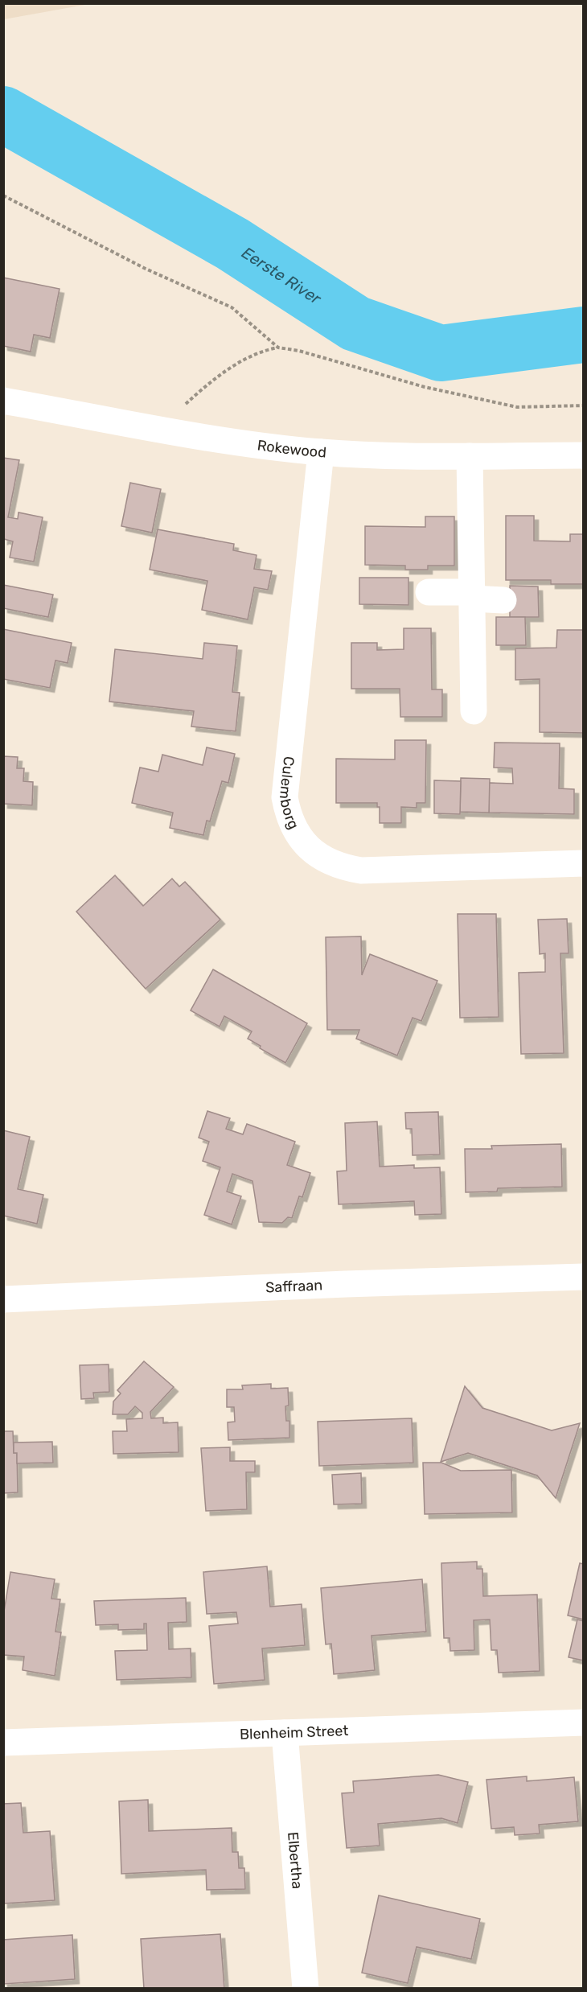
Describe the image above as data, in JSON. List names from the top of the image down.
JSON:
{
  "streets": {
    "street": [
      "Rokewood",
      "Culemborg",
      "Saffraan",
      "Blenheim Street",
      "Elbertha"
    ]
  },
  "crossings": [
    ["Rokewood", "Culemborg"],
    ["Blenheim Street", "Elbertha"]
  ],
  "water": ["Eerste River"]
}
